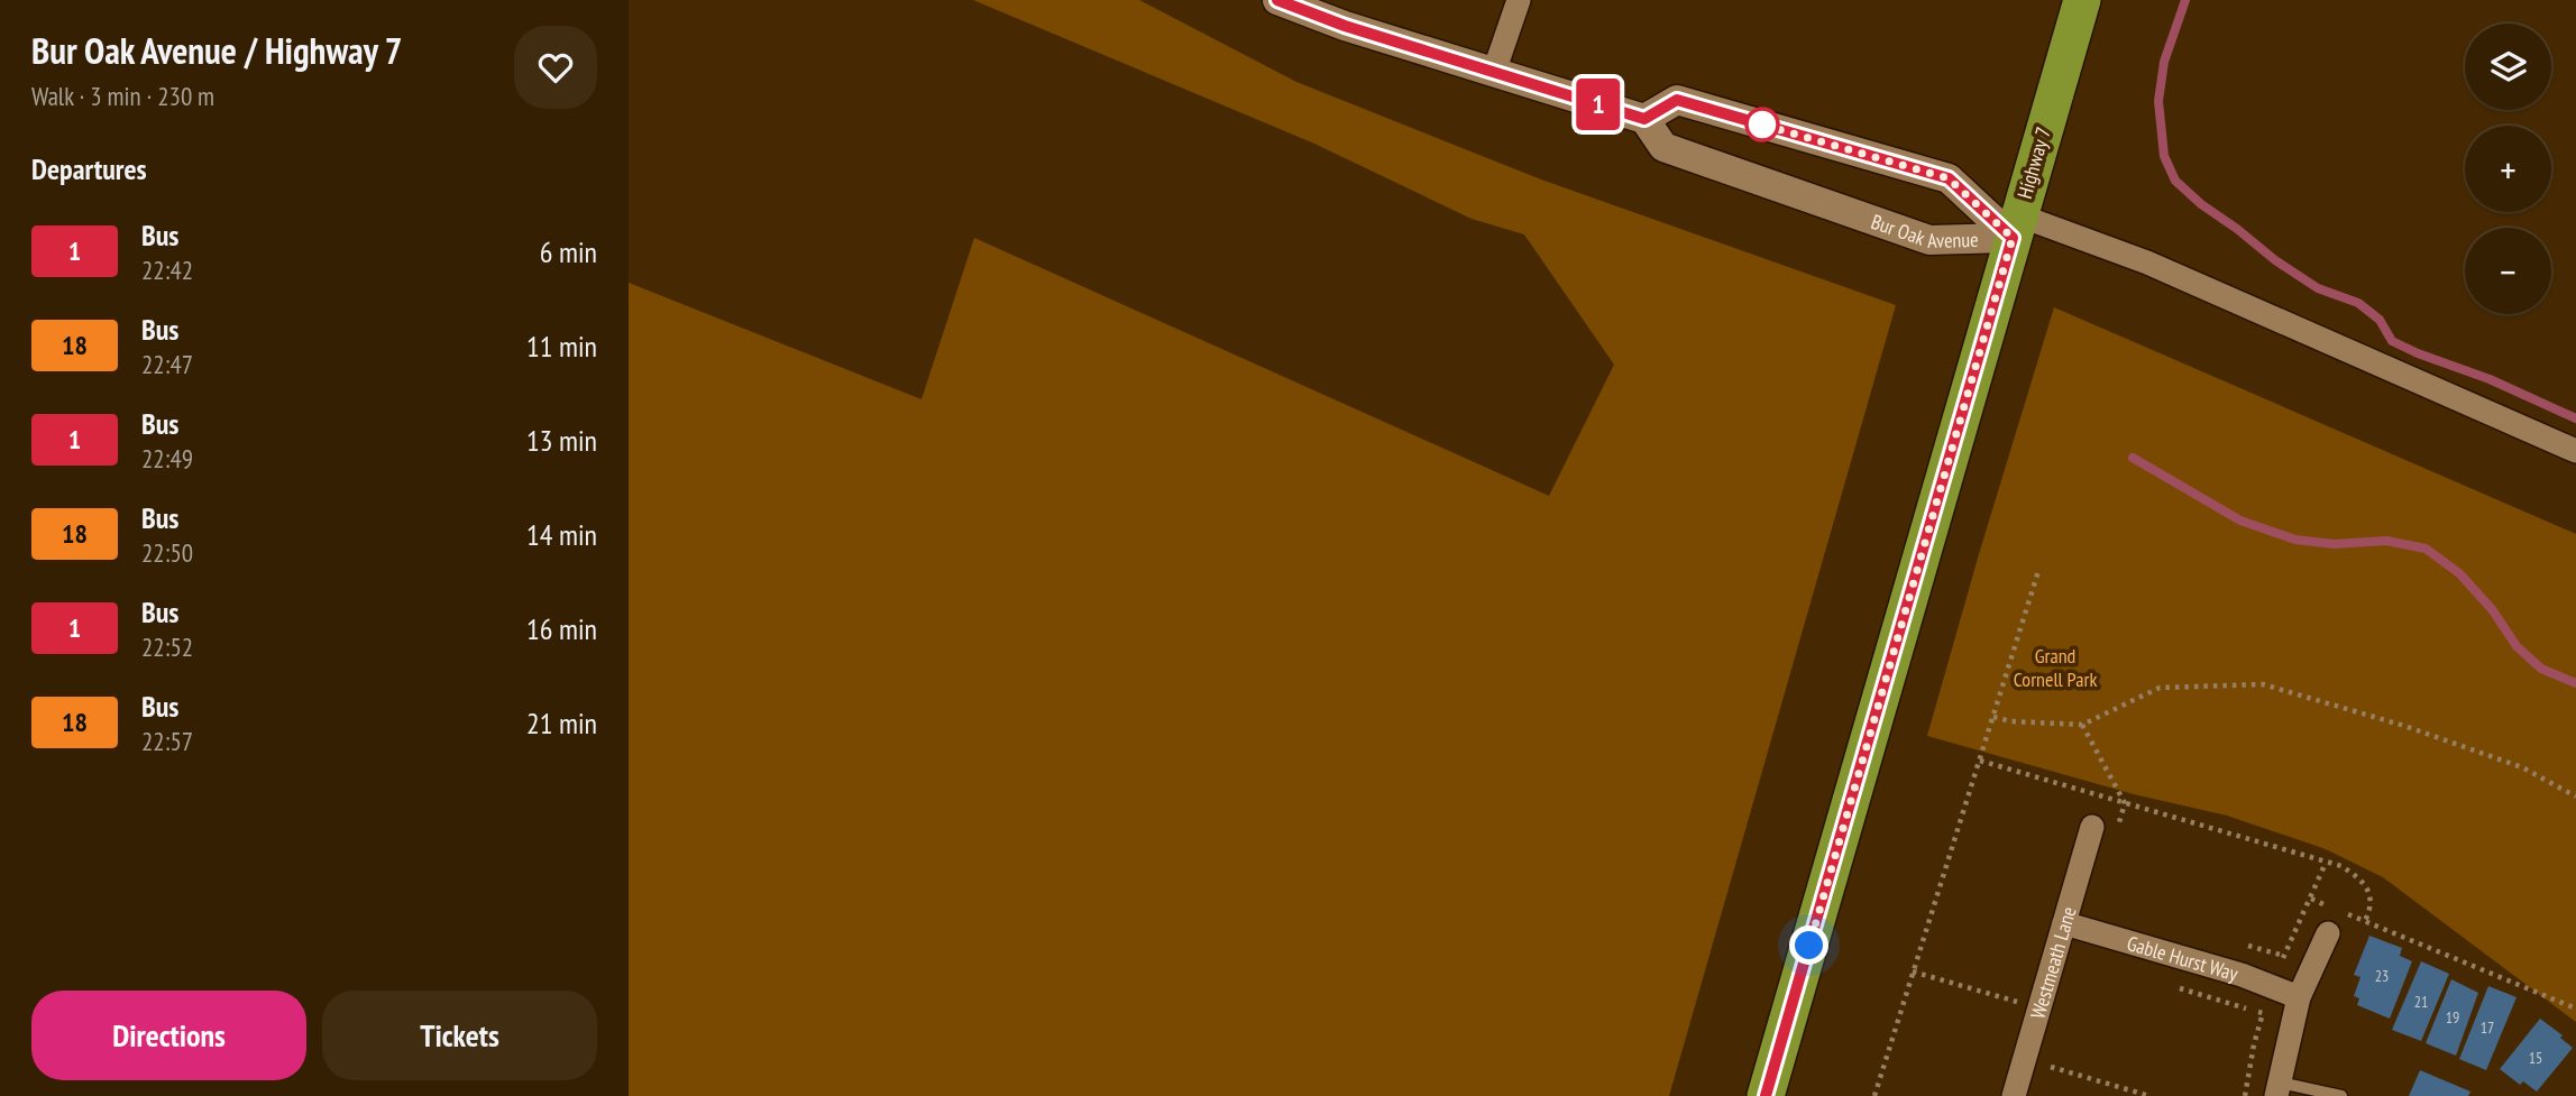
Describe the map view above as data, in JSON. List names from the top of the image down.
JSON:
{
  "streets": {
    "main road": ["Highway 7"],
    "street": ["Bur Oak Avenue", "Gable Hurst Way", "Westmeath Lane"]
  },
  "crossings": [
    ["Highway 7", "Bur Oak Avenue"],
    ["Gable Hurst Way", "Westmeath Lane"]
  ],
  "parks": ["Grand Cornell Park"],
  "lines": ["bus line 1"],
  "house_numbers": [
    "23",
    "21",
    "19",
    "17",
    "15"
  ],
  "page": {
    "heading": [
      ["Bur Oak Avenue / Highway 7", "Walk · 3 min · 230 m"],
      "Departures"
    ],
    "on_map": "1",
    "map_buttons": ["+", "−"],
    "list": [
      {
        "mark": "1",
        "name": "Bus",
        "note": "22:42",
        "value": "6 min"
      },
      {
        "mark": "18",
        "name": "Bus",
        "note": "22:47",
        "value": "11 min"
      },
      {
        "mark": "1",
        "name": "Bus",
        "note": "22:49",
        "value": "13 min"
      },
      {
        "mark": "18",
        "name": "Bus",
        "note": "22:50",
        "value": "14 min"
      },
      {
        "mark": "1",
        "name": "Bus",
        "note": "22:52",
        "value": "16 min"
      },
      {
        "mark": "18",
        "name": "Bus",
        "note": "22:57",
        "value": "21 min"
      }
    ],
    "buttons": ["Directions", "Tickets"]
  }
}
